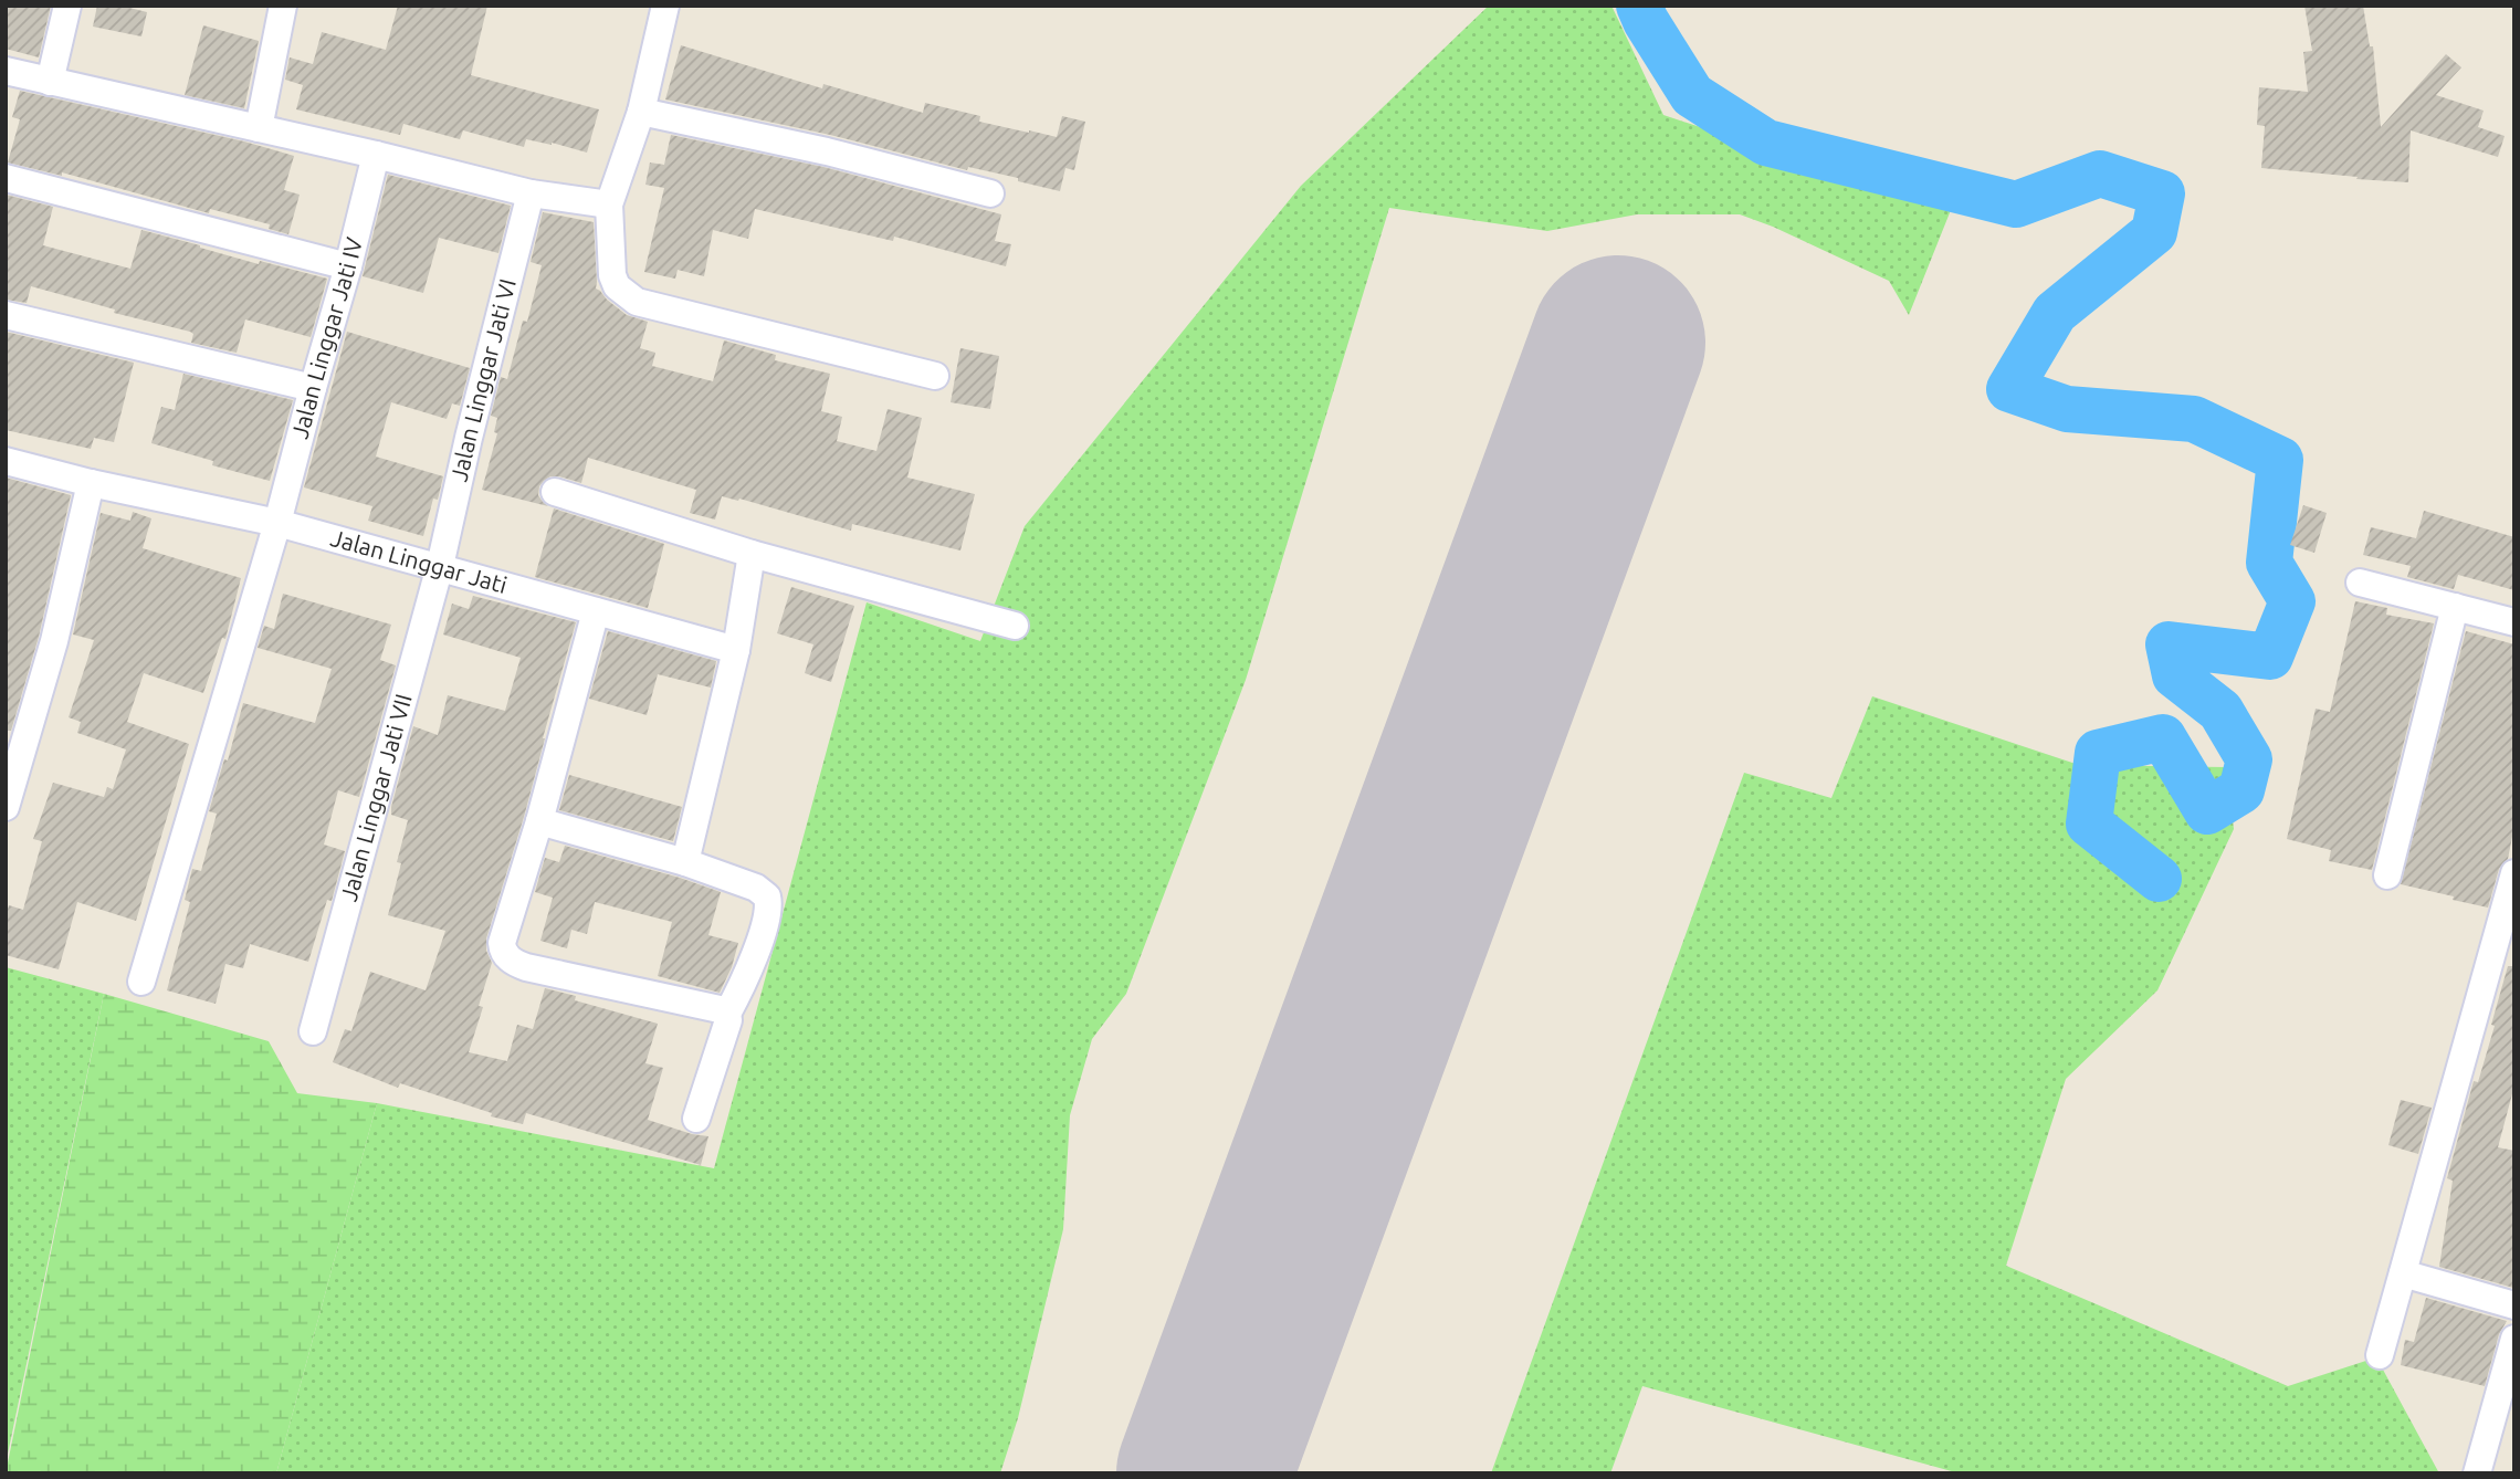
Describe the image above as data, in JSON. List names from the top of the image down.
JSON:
{
  "streets": {
    "street": [
      "Jalan Linggar Jati IV",
      "Jalan Linggar Jati VI",
      "Jalan Linggar Jati",
      "Jalan Linggar Jati VII"
    ]
  },
  "crossings": [
    ["Jalan Linggar Jati IV", "Jalan Linggar Jati"],
    ["Jalan Linggar Jati VI", "Jalan Linggar Jati"],
    ["Jalan Linggar Jati VI", "Jalan Linggar Jati VII"],
    ["Jalan Linggar Jati", "Jalan Linggar Jati VII"]
  ]
}
